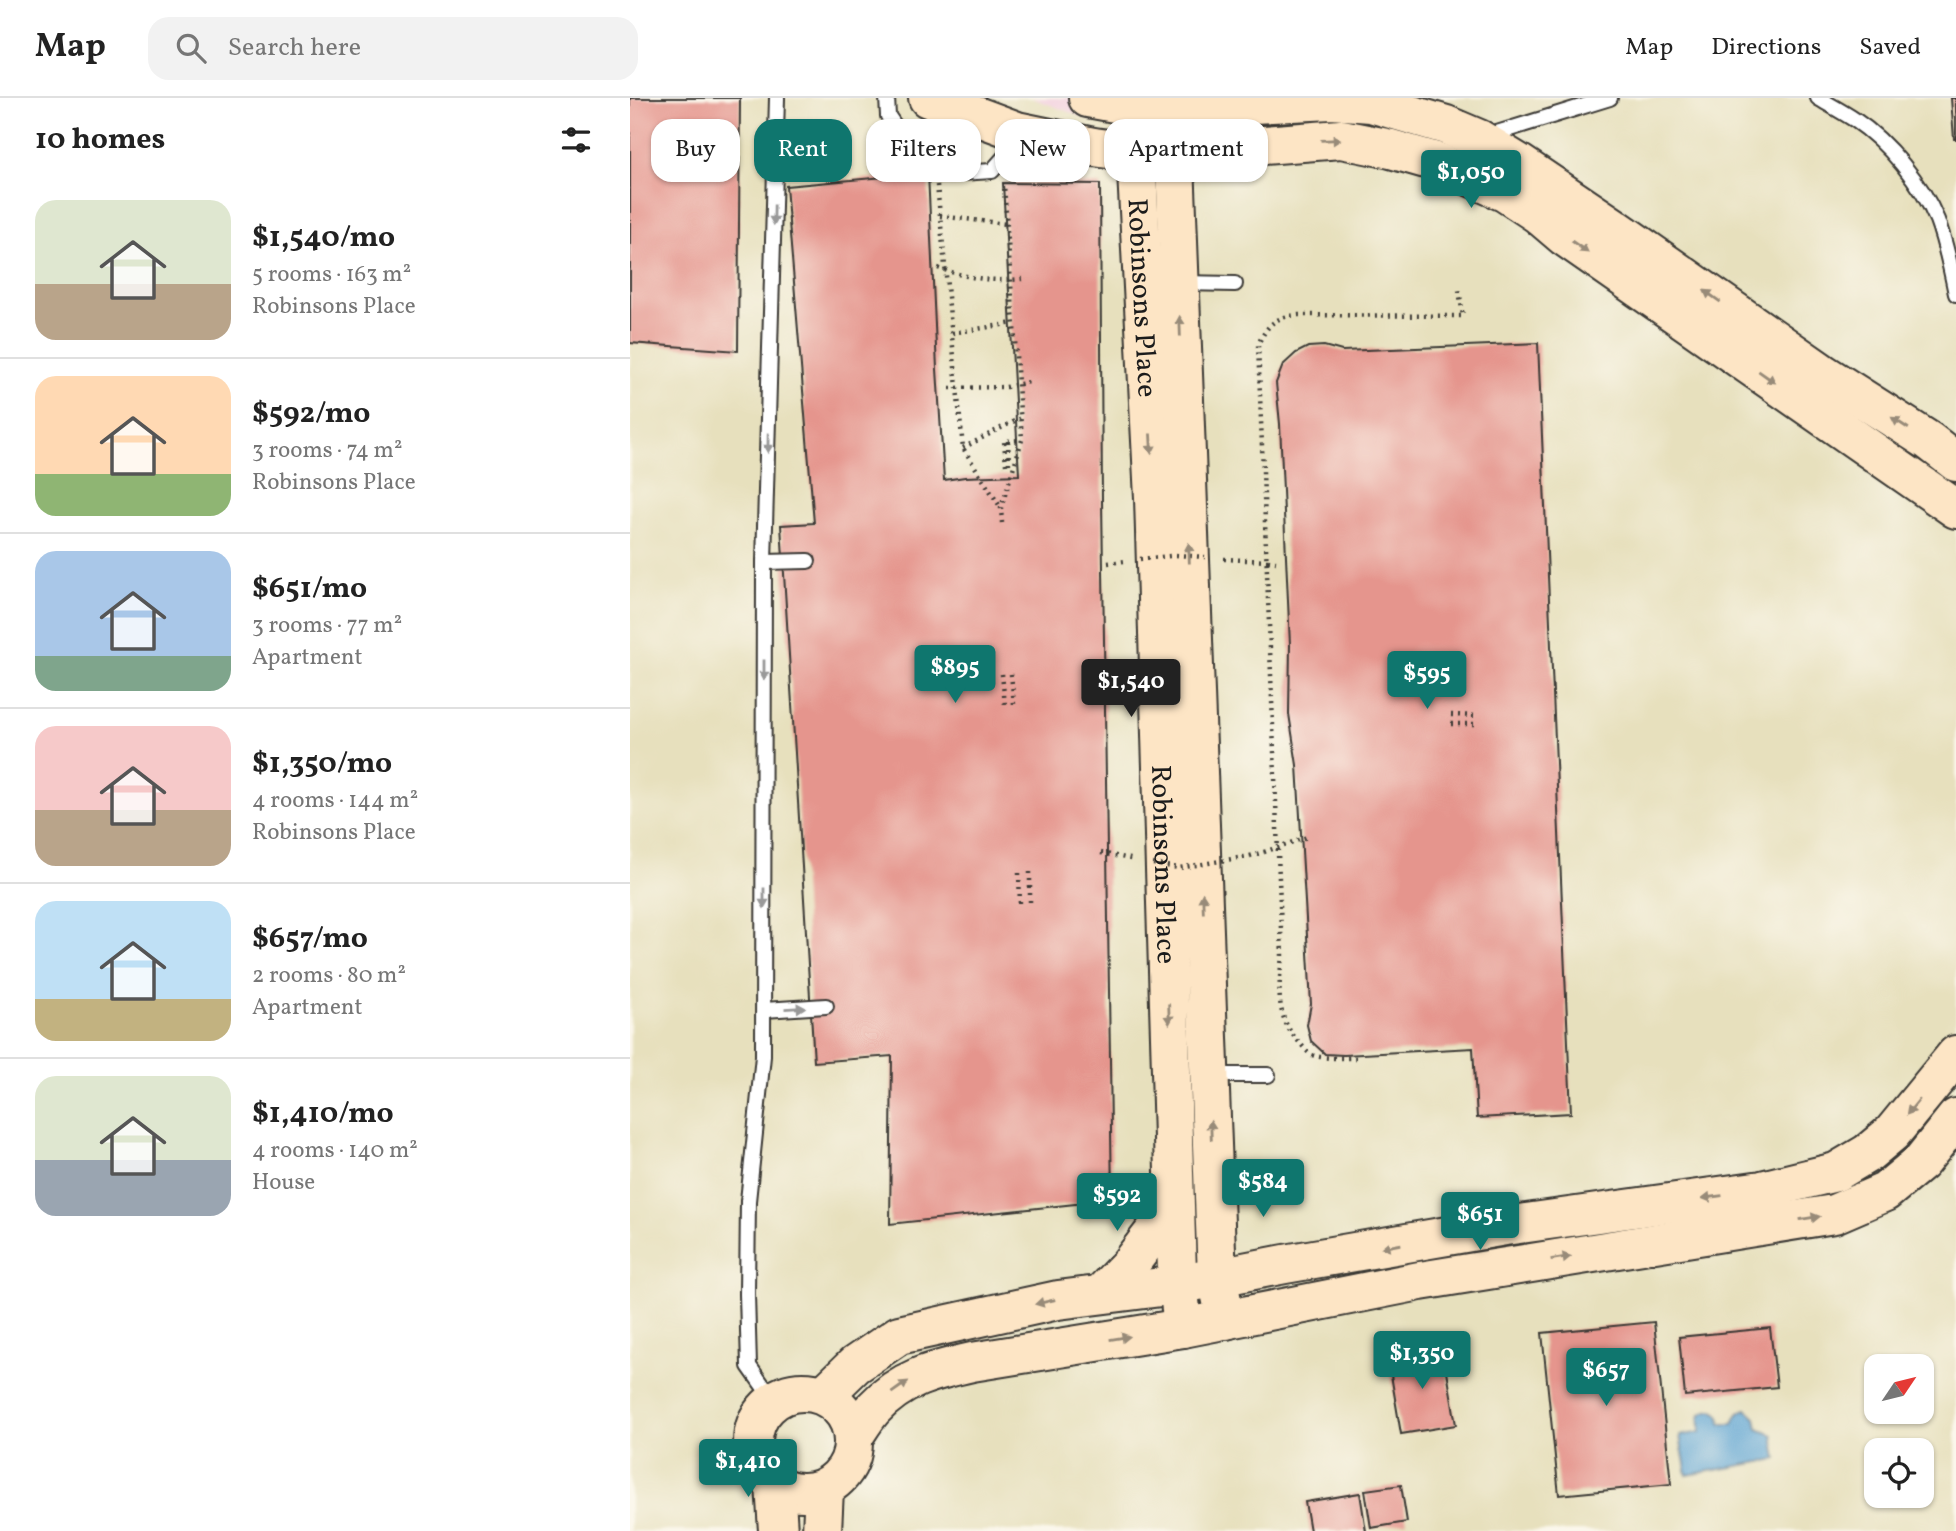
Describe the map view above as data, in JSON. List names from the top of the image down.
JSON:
{
  "streets": {
    "street": ["Robinsons Place"]
  },
  "north": "top right",
  "page": {
    "header": "Map",
    "search": "Search here",
    "nav": ["Map", "Directions", "Saved"],
    "heading": "10 homes",
    "chip": [
      "Buy",
      "Rent",
      "Filters",
      "New",
      "Apartment"
    ],
    "price": [
      "$1,050",
      "$895",
      "$595",
      "$1,540",
      "$584",
      "$592",
      "$651",
      "$1,350",
      "$657",
      "$1,410"
    ],
    "list": [
      {
        "name": "$1,540/mo",
        "note": "5 rooms · 163 m² · Robinsons Place"
      },
      {
        "name": "$592/mo",
        "note": "3 rooms · 74 m² · Robinsons Place"
      },
      {
        "name": "$651/mo",
        "note": "3 rooms · 77 m² · Apartment"
      },
      {
        "name": "$1,350/mo",
        "note": "4 rooms · 144 m² · Robinsons Place"
      },
      {
        "name": "$657/mo",
        "note": "2 rooms · 80 m² · Apartment"
      },
      {
        "name": "$1,410/mo",
        "note": "4 rooms · 140 m² · House"
      }
    ]
  }
}
